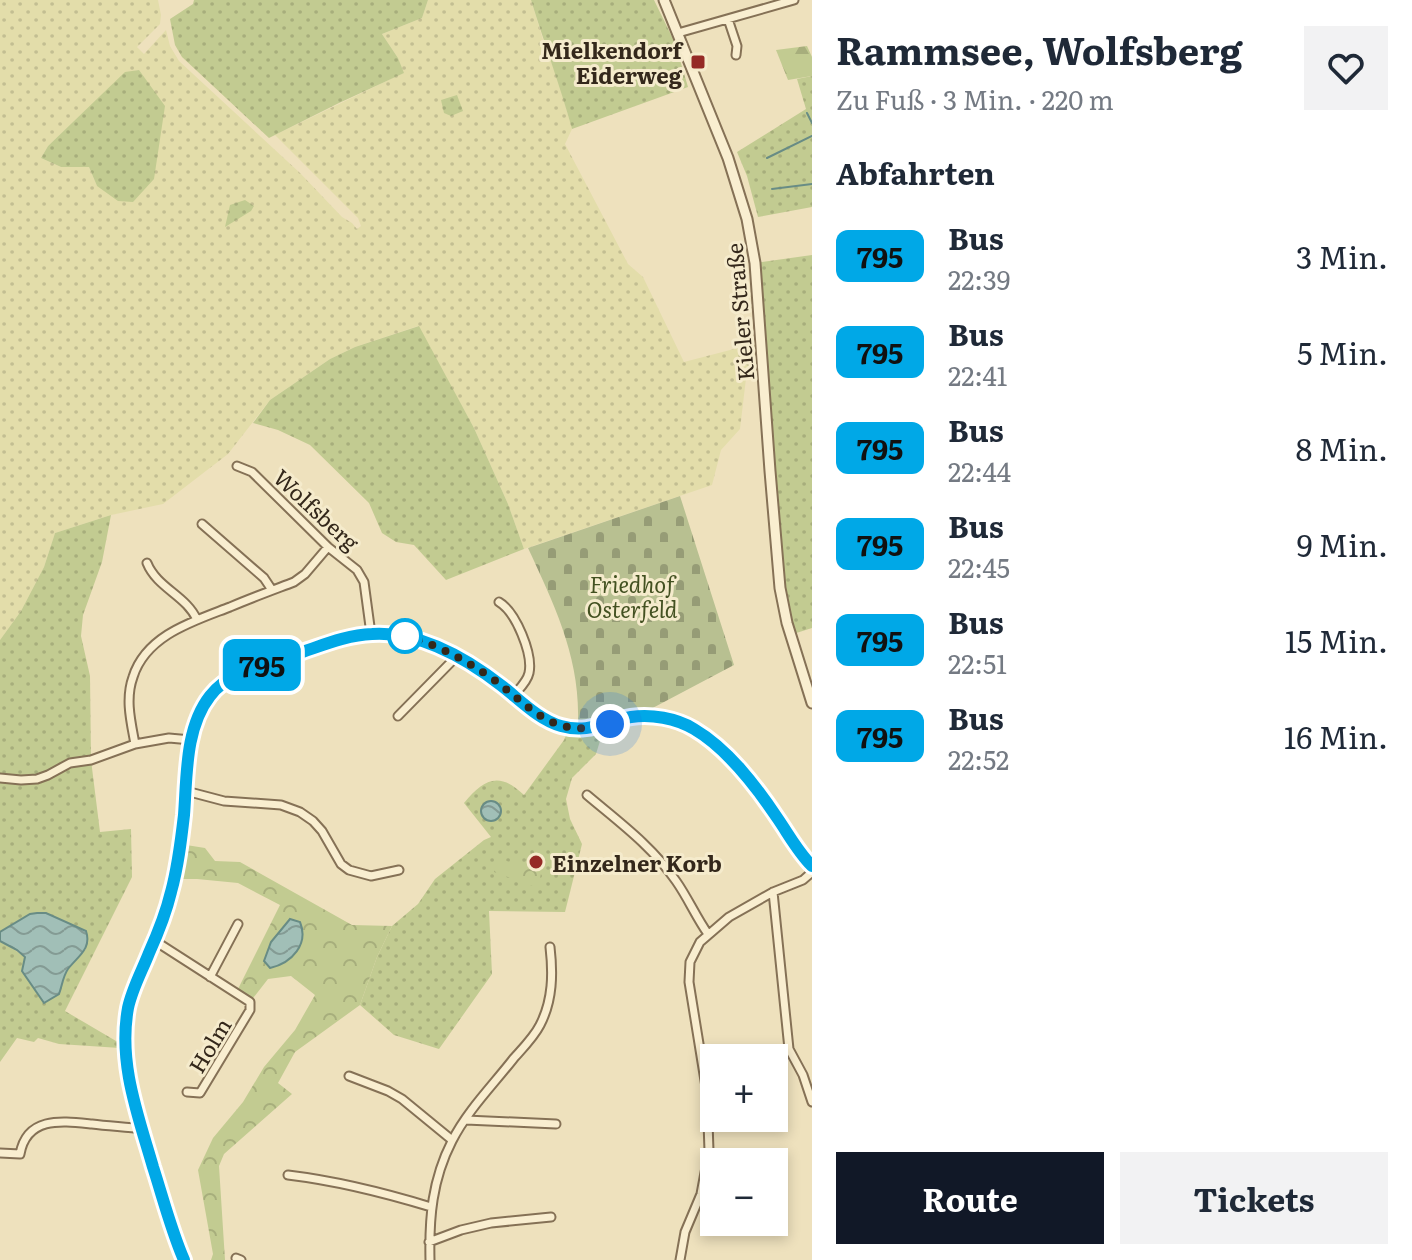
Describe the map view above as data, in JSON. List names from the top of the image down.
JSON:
{
  "streets": {
    "street": ["Kieler Straße", "Wolfsberg", "Holm"]
  },
  "parks": ["Friedhof Osterfeld"],
  "places": {
    "transit": ["Mielkendorf Eiderweg"],
    "other": ["Einzelner Korb"]
  },
  "lines": ["bus line 795"],
  "page": {
    "on_map": "795",
    "heading": [
      ["Rammsee, Wolfsberg", "Zu Fuß · 3 Min. · 220 m"],
      "Abfahrten"
    ],
    "list": [
      {
        "mark": "795",
        "name": "Bus",
        "note": "22:39",
        "value": "3 Min."
      },
      {
        "mark": "795",
        "name": "Bus",
        "note": "22:41",
        "value": "5 Min."
      },
      {
        "mark": "795",
        "name": "Bus",
        "note": "22:44",
        "value": "8 Min."
      },
      {
        "mark": "795",
        "name": "Bus",
        "note": "22:45",
        "value": "9 Min."
      },
      {
        "mark": "795",
        "name": "Bus",
        "note": "22:51",
        "value": "15 Min."
      },
      {
        "mark": "795",
        "name": "Bus",
        "note": "22:52",
        "value": "16 Min."
      }
    ],
    "map_buttons": ["+", "−"],
    "buttons": ["Route", "Tickets"]
  }
}
